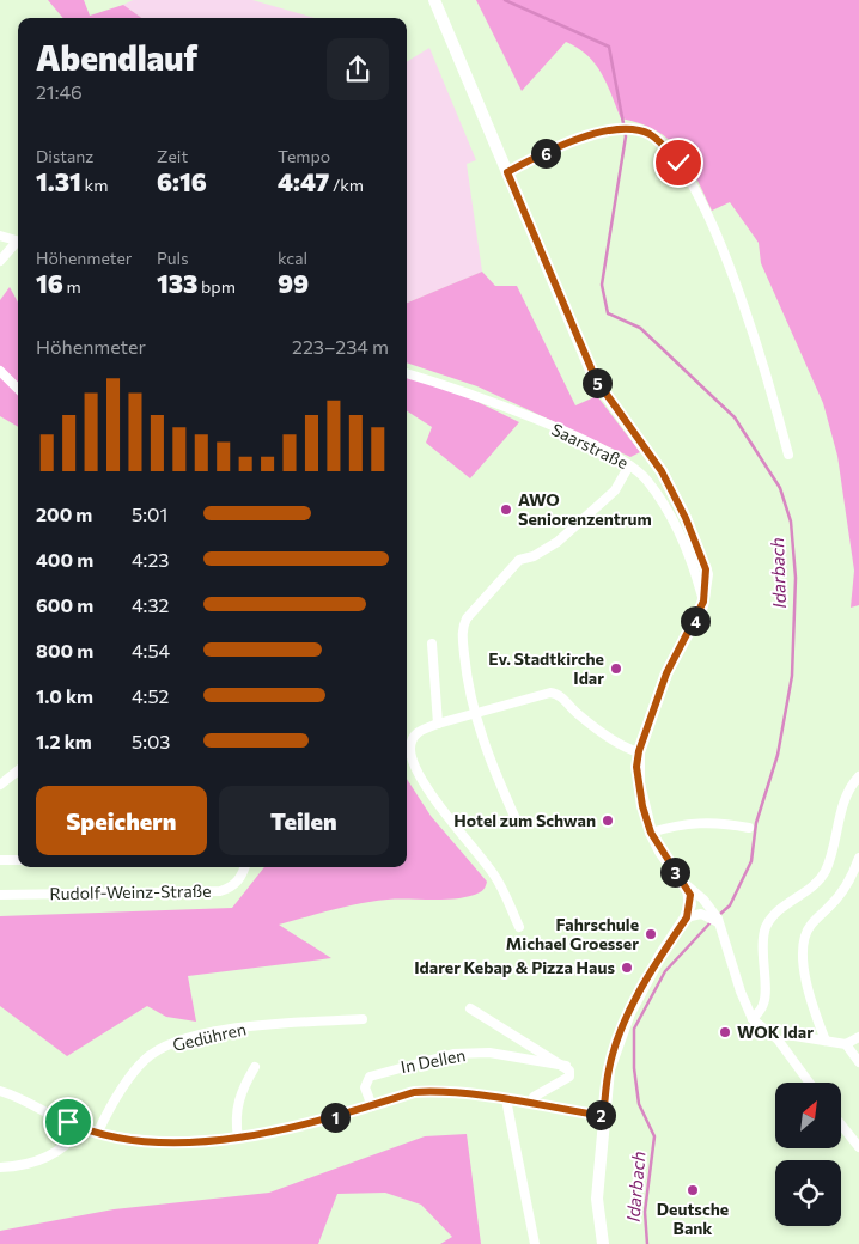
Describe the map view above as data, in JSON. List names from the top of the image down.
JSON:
{
  "streets": {
    "street": [
      "Saarstraße",
      "Rudolf-Weinz-Straße",
      "Gedühren",
      "In Dellen"
    ]
  },
  "water": ["Idarbach"],
  "places": [
    "AWO Seniorenzentrum",
    "Ev. Stadtkirche Idar",
    "Hotel zum Schwan",
    "Fahrschule Michael Groesser",
    "Idarer Kebap & Pizza Haus",
    "WOK Idar",
    "Deutsche Bank"
  ],
  "north": "top right",
  "page": {
    "heading": ["Abendlauf", "21:46"],
    "stats": [
      ["Distanz", "1.31 km"],
      ["Zeit", "6:16"],
      ["Tempo", "4:47 /km"],
      ["Höhenmeter", "16 m"],
      ["Puls", "133 bpm"],
      ["kcal", "99"]
    ],
    "pins": [
      "6",
      "5",
      "4",
      "3",
      "2",
      "1"
    ],
    "chart": ["Höhenmeter", "223–234 m"],
    "list": [
      {
        "name": "200 m",
        "note": "5:01"
      },
      {
        "name": "400 m",
        "note": "4:23"
      },
      {
        "name": "600 m",
        "note": "4:32"
      },
      {
        "name": "800 m",
        "note": "4:54"
      },
      {
        "name": "1.0 km",
        "note": "4:52"
      },
      {
        "name": "1.2 km",
        "note": "5:03"
      }
    ],
    "buttons": ["Speichern", "Teilen"]
  }
}
